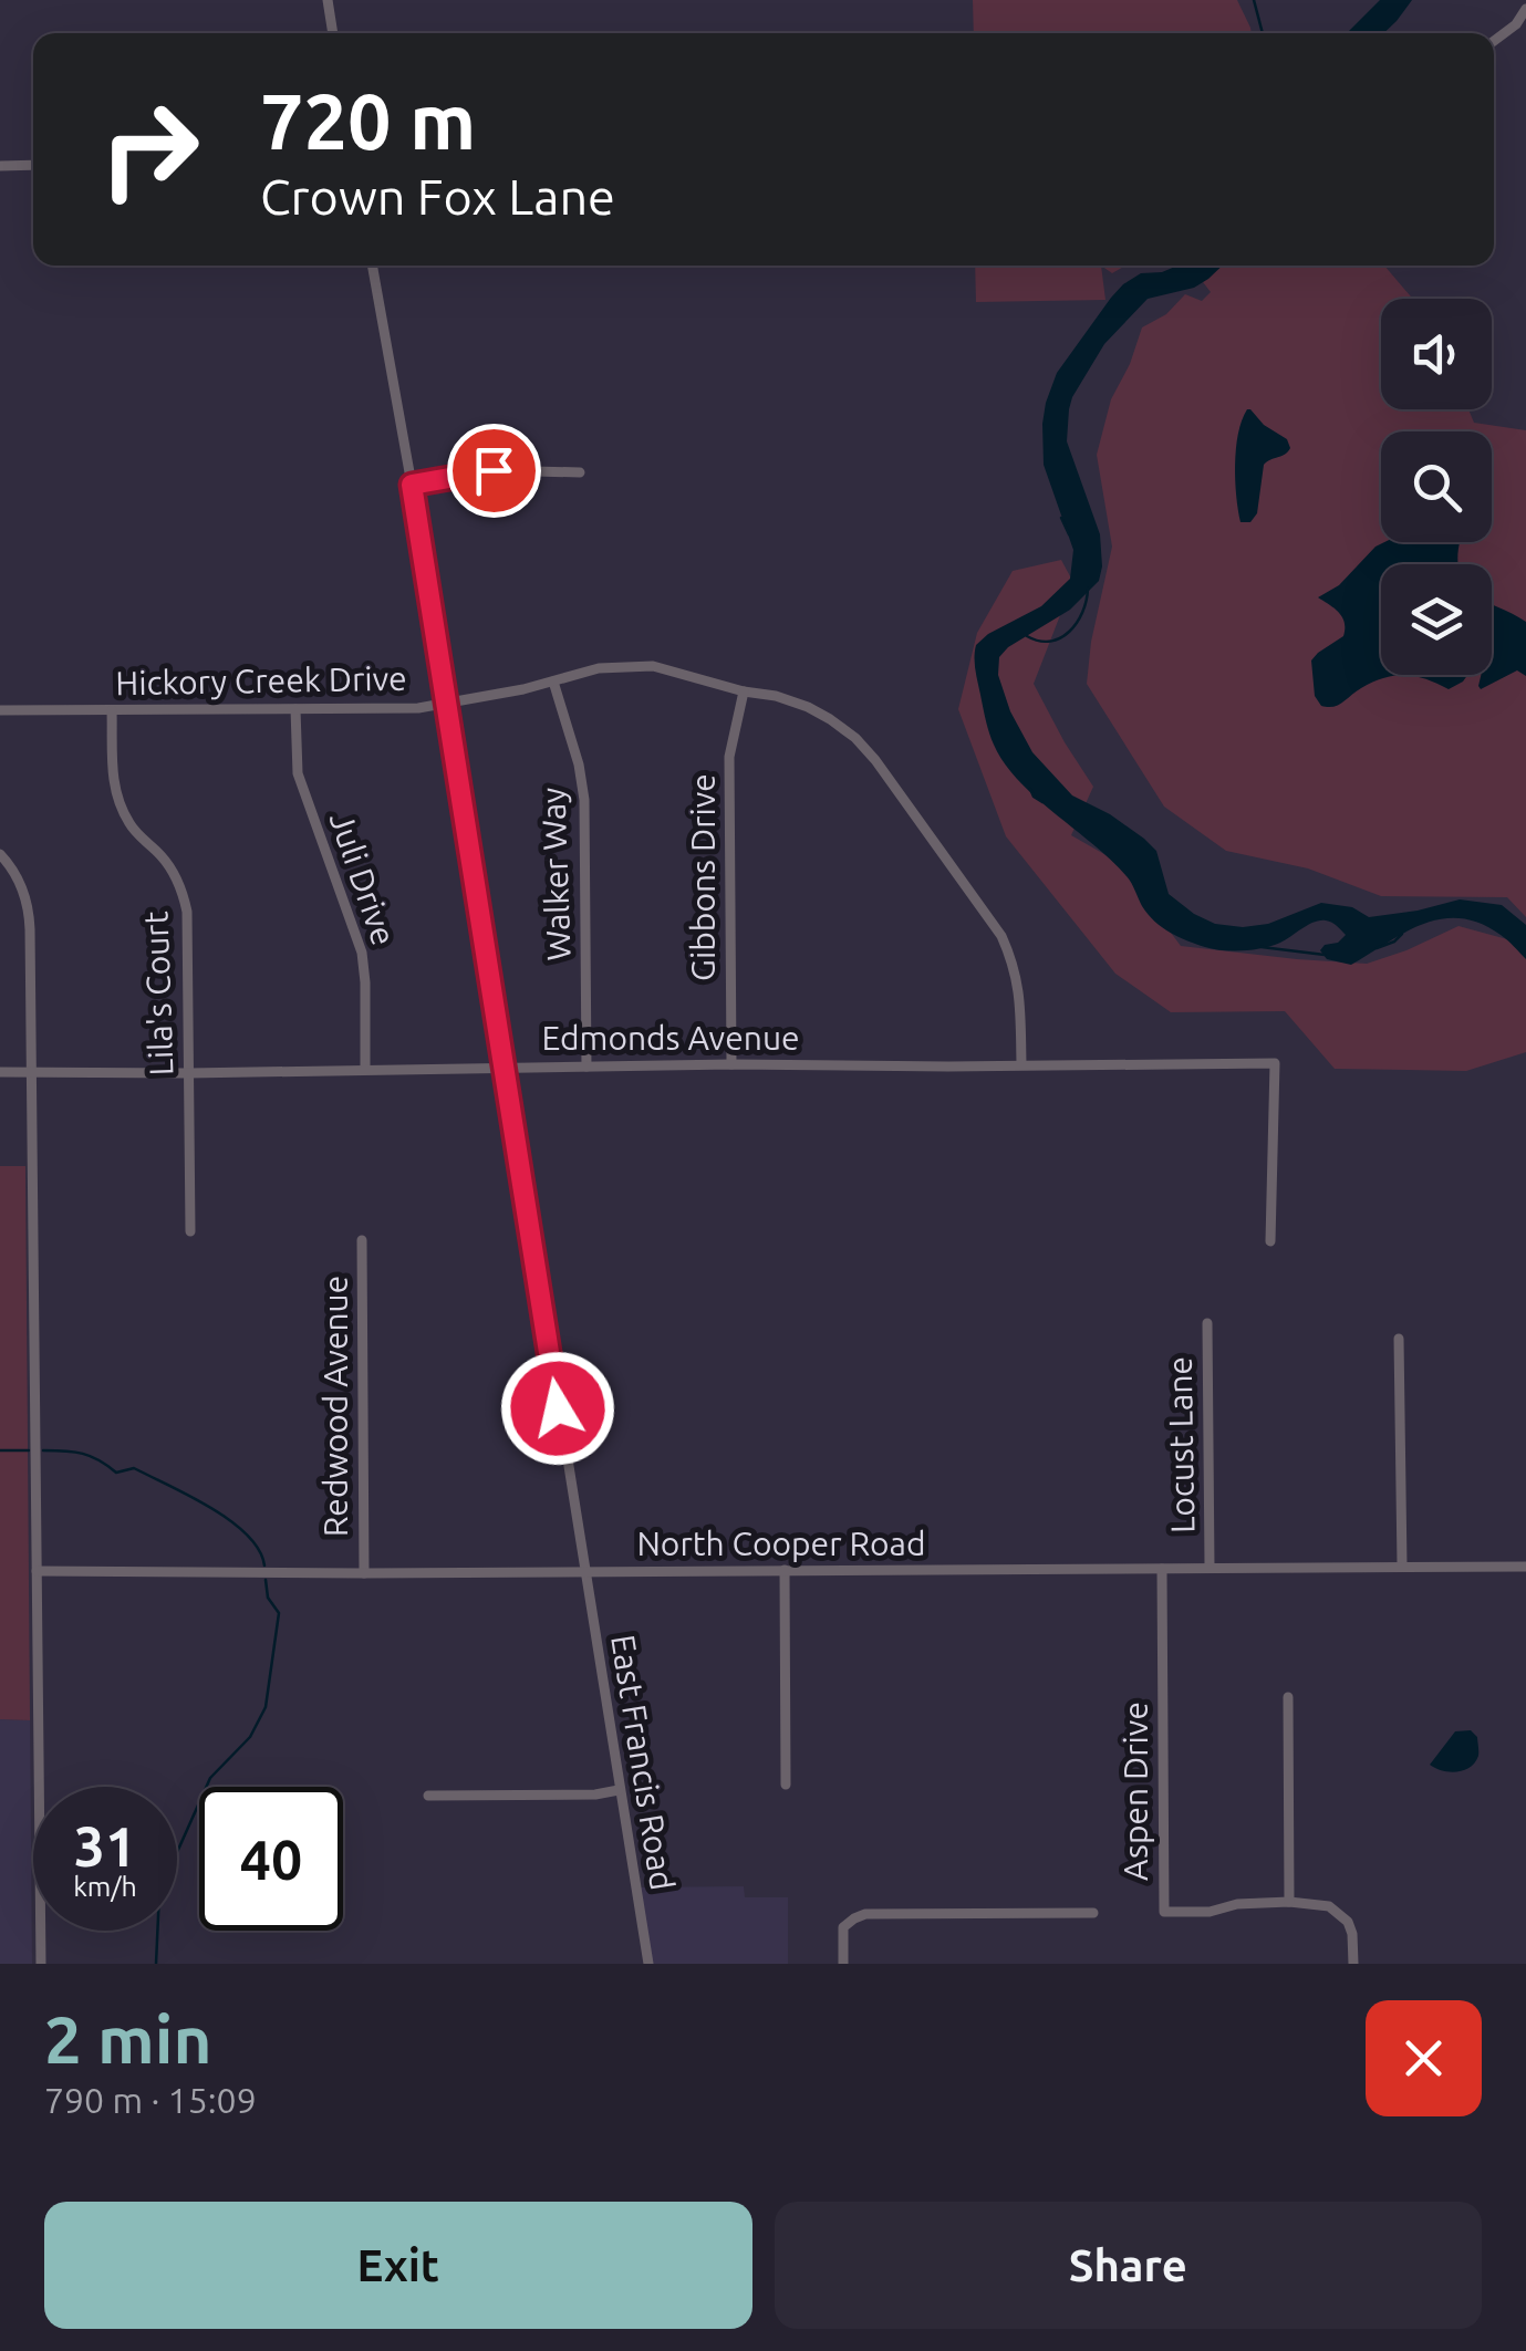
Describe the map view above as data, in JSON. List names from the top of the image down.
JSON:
{
  "streets": {
    "street": [
      "Hickory Creek Drive",
      "Walker Way",
      "Gibbons Drive",
      "Juli Drive",
      "Lila's Court",
      "Edmonds Avenue",
      "Redwood Avenue",
      "Locust Lane",
      "North Cooper Road",
      "East Francis Road",
      "Aspen Drive"
    ]
  },
  "crossings": [
    ["Hickory Creek Drive", "Walker Way"],
    ["Hickory Creek Drive", "Gibbons Drive"],
    ["Hickory Creek Drive", "Juli Drive"],
    ["Hickory Creek Drive", "Lila's Court"],
    ["Hickory Creek Drive", "Edmonds Avenue"],
    ["Hickory Creek Drive", "East Francis Road"],
    ["Walker Way", "Edmonds Avenue"],
    ["Gibbons Drive", "Edmonds Avenue"],
    ["Juli Drive", "Edmonds Avenue"],
    ["Lila's Court", "Edmonds Avenue"],
    ["Edmonds Avenue", "East Francis Road"],
    ["Redwood Avenue", "North Cooper Road"],
    ["Locust Lane", "North Cooper Road"],
    ["North Cooper Road", "East Francis Road"],
    ["North Cooper Road", "Aspen Drive"]
  ],
  "page": {
    "turn": ["720 m", "Crown Fox Lane"],
    "speed": "31 km/h",
    "limit": "40",
    "heading": ["2 min", "790 m · 15:09"],
    "buttons": ["Exit", "Share"]
  }
}
